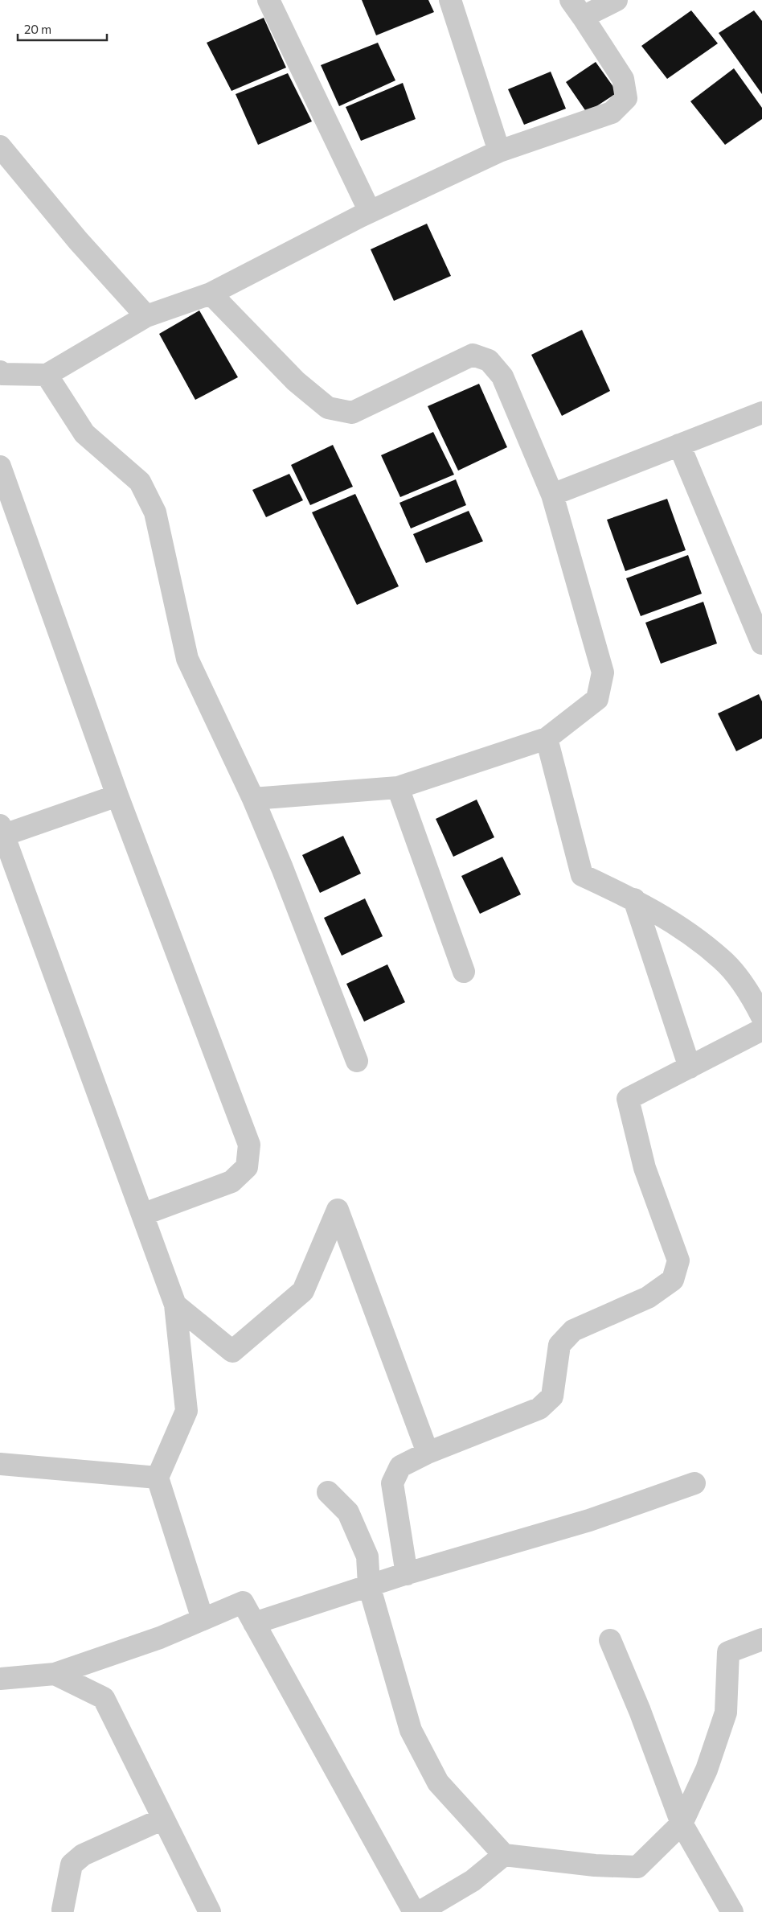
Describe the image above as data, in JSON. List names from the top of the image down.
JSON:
{
  "scale_bar": "20 m"
}
